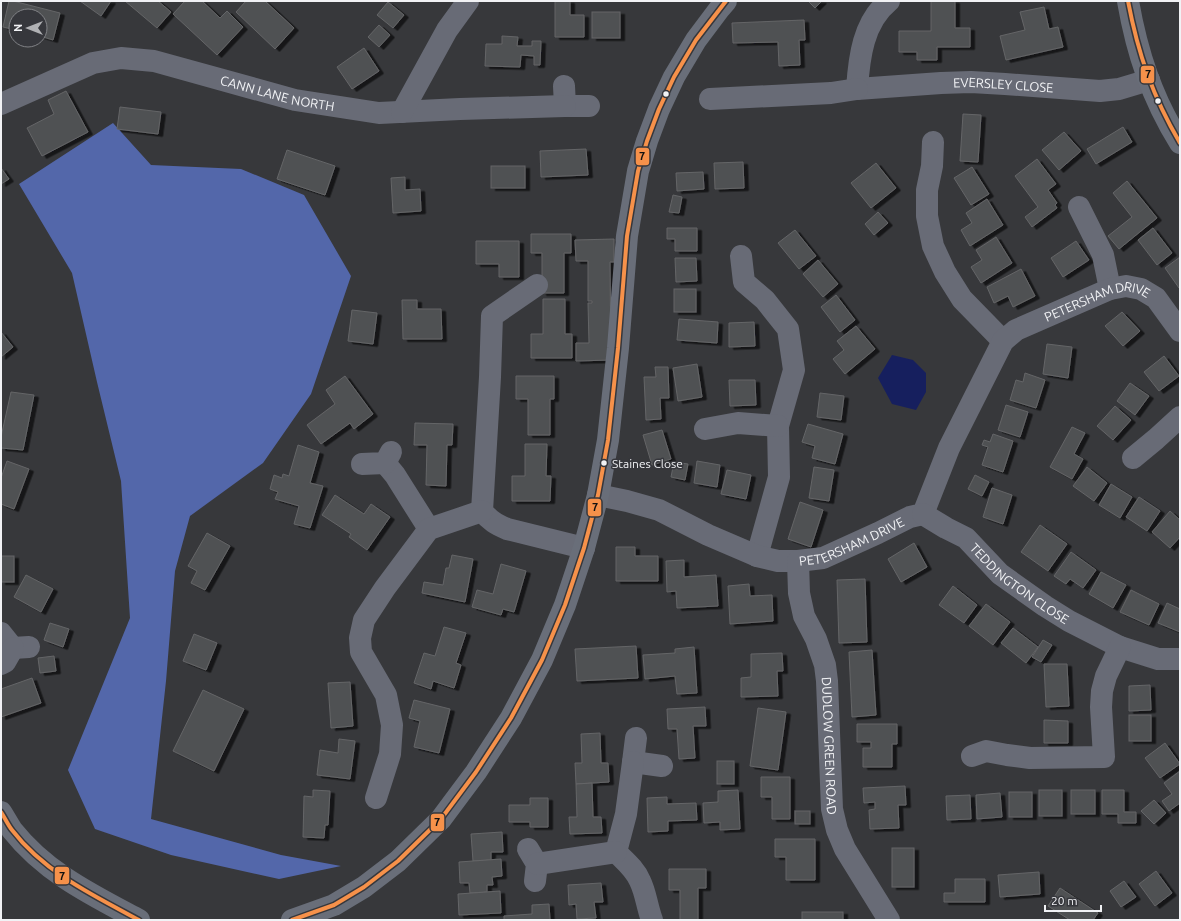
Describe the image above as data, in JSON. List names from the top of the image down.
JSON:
{
  "streets": {
    "street": [
      "EVERSLEY CLOSE",
      "CANN LANE NORTH",
      "PETERSHAM DRIVE",
      "TEDDINGTON CLOSE",
      "DUDLOW GREEN ROAD"
    ]
  },
  "crossings": [
    ["PETERSHAM DRIVE", "TEDDINGTON CLOSE"],
    ["PETERSHAM DRIVE", "DUDLOW GREEN ROAD"]
  ],
  "places": ["Staines Close"],
  "lines": ["transit line 7"],
  "scale_bar": "20 m",
  "north": "left"
}
